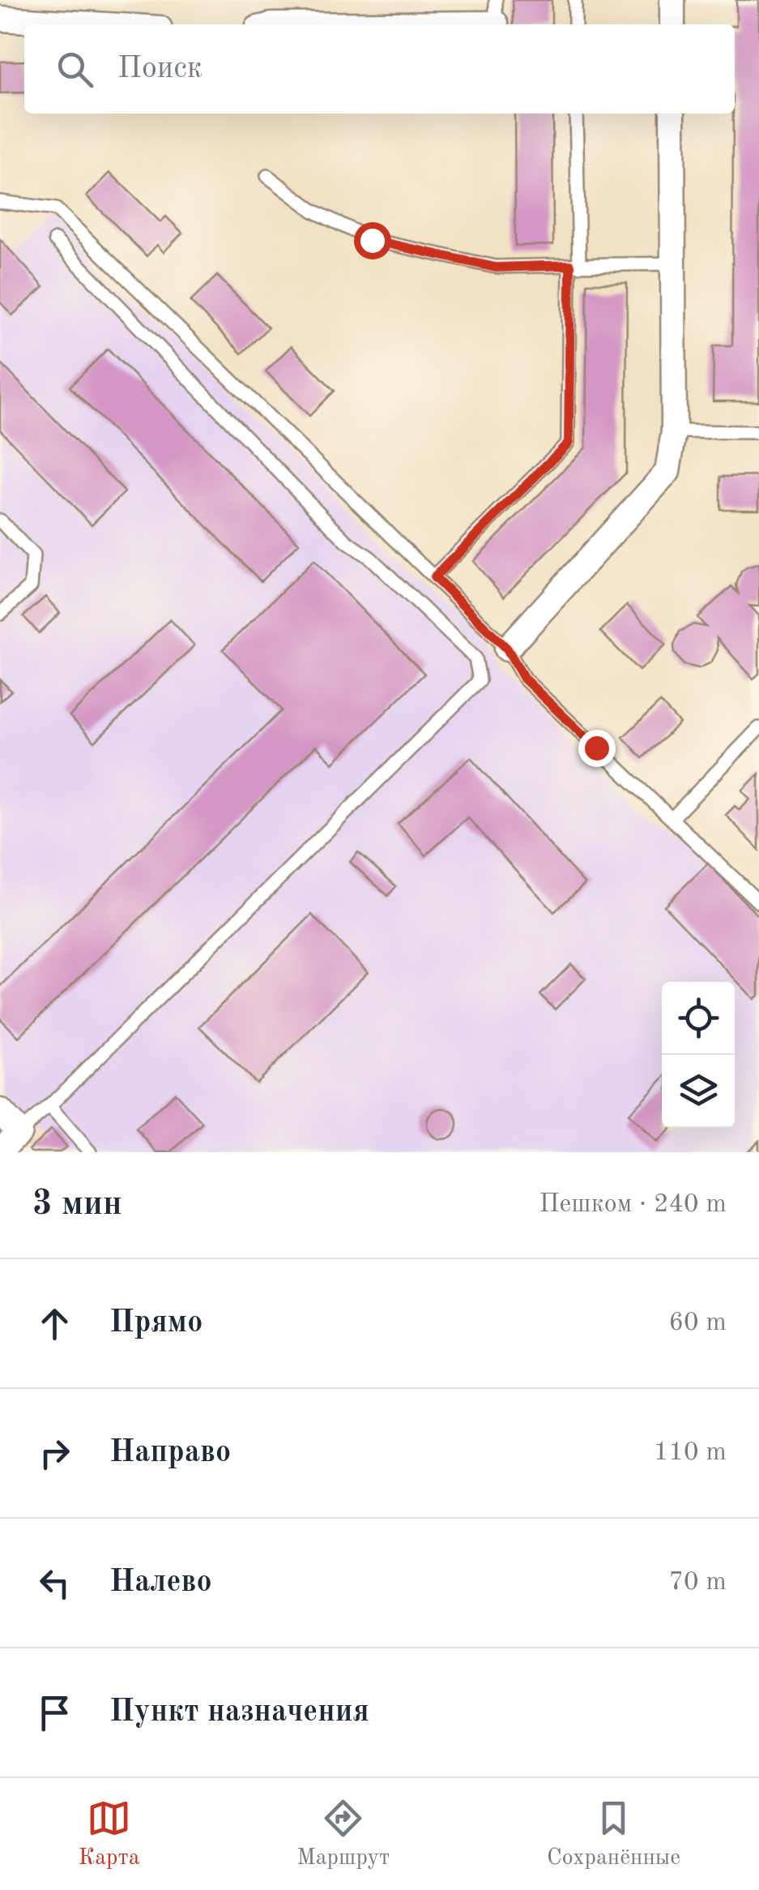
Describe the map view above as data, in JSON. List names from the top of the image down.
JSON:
{
  "page": {
    "search": "Поиск",
    "heading": ["3 мин", "Пешком · 240 m"],
    "list": [
      ["Прямо", "60 m"],
      ["Направо", "110 m"],
      ["Налево", "70 m"],
      "Пункт назначения"
    ],
    "nav": ["Карта", "Маршрут", "Сохранённые"]
  }
}
